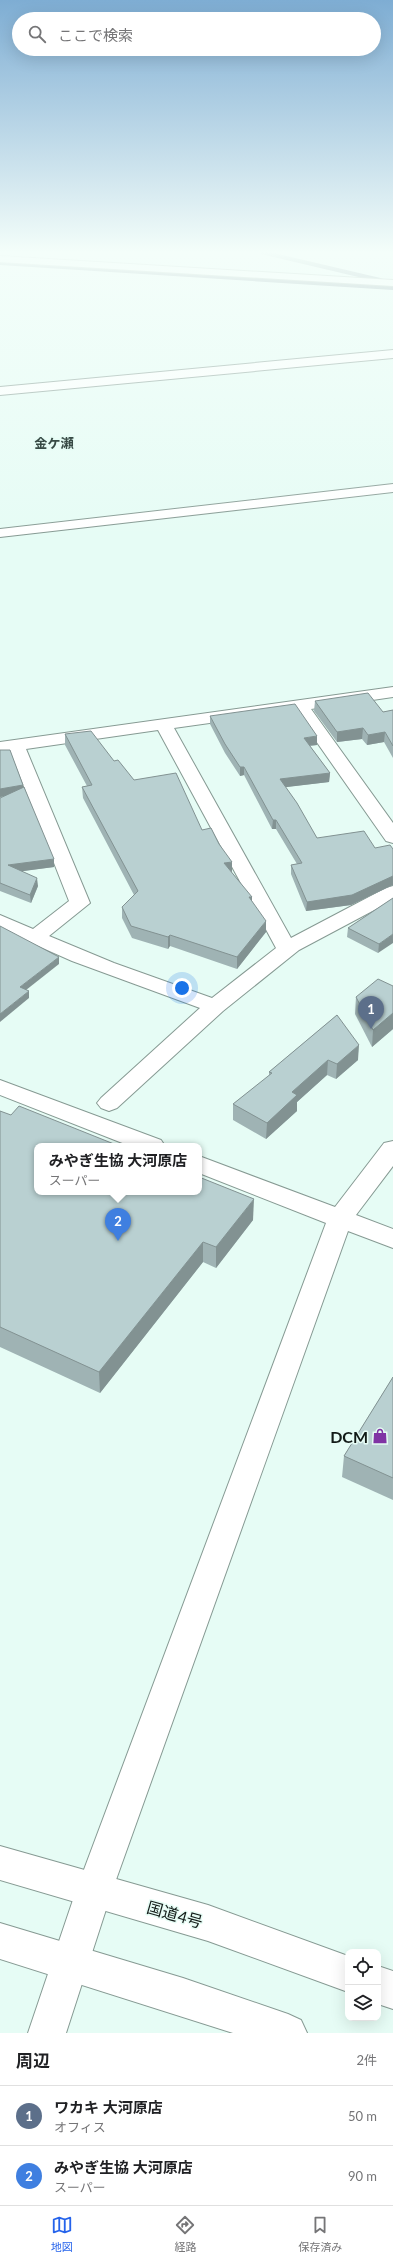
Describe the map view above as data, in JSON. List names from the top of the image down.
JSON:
{
  "streets": {
    "main road": ["国道4号"]
  },
  "districts": ["金ケ瀬"],
  "places": {
    "shop": ["DCM"]
  },
  "page": {
    "search": "ここで検索",
    "pins": ["1", "2"],
    "popup": ["みやぎ生協 大河原店", "スーパー"],
    "heading": ["周辺", "2件"],
    "list": [
      {
        "mark": "1",
        "name": "ワカキ 大河原店",
        "note": "オフィス",
        "value": "50 m"
      },
      {
        "mark": "2",
        "name": "みやぎ生協 大河原店",
        "note": "スーパー",
        "value": "90 m"
      }
    ],
    "nav": ["地図", "経路", "保存済み"]
  }
}
